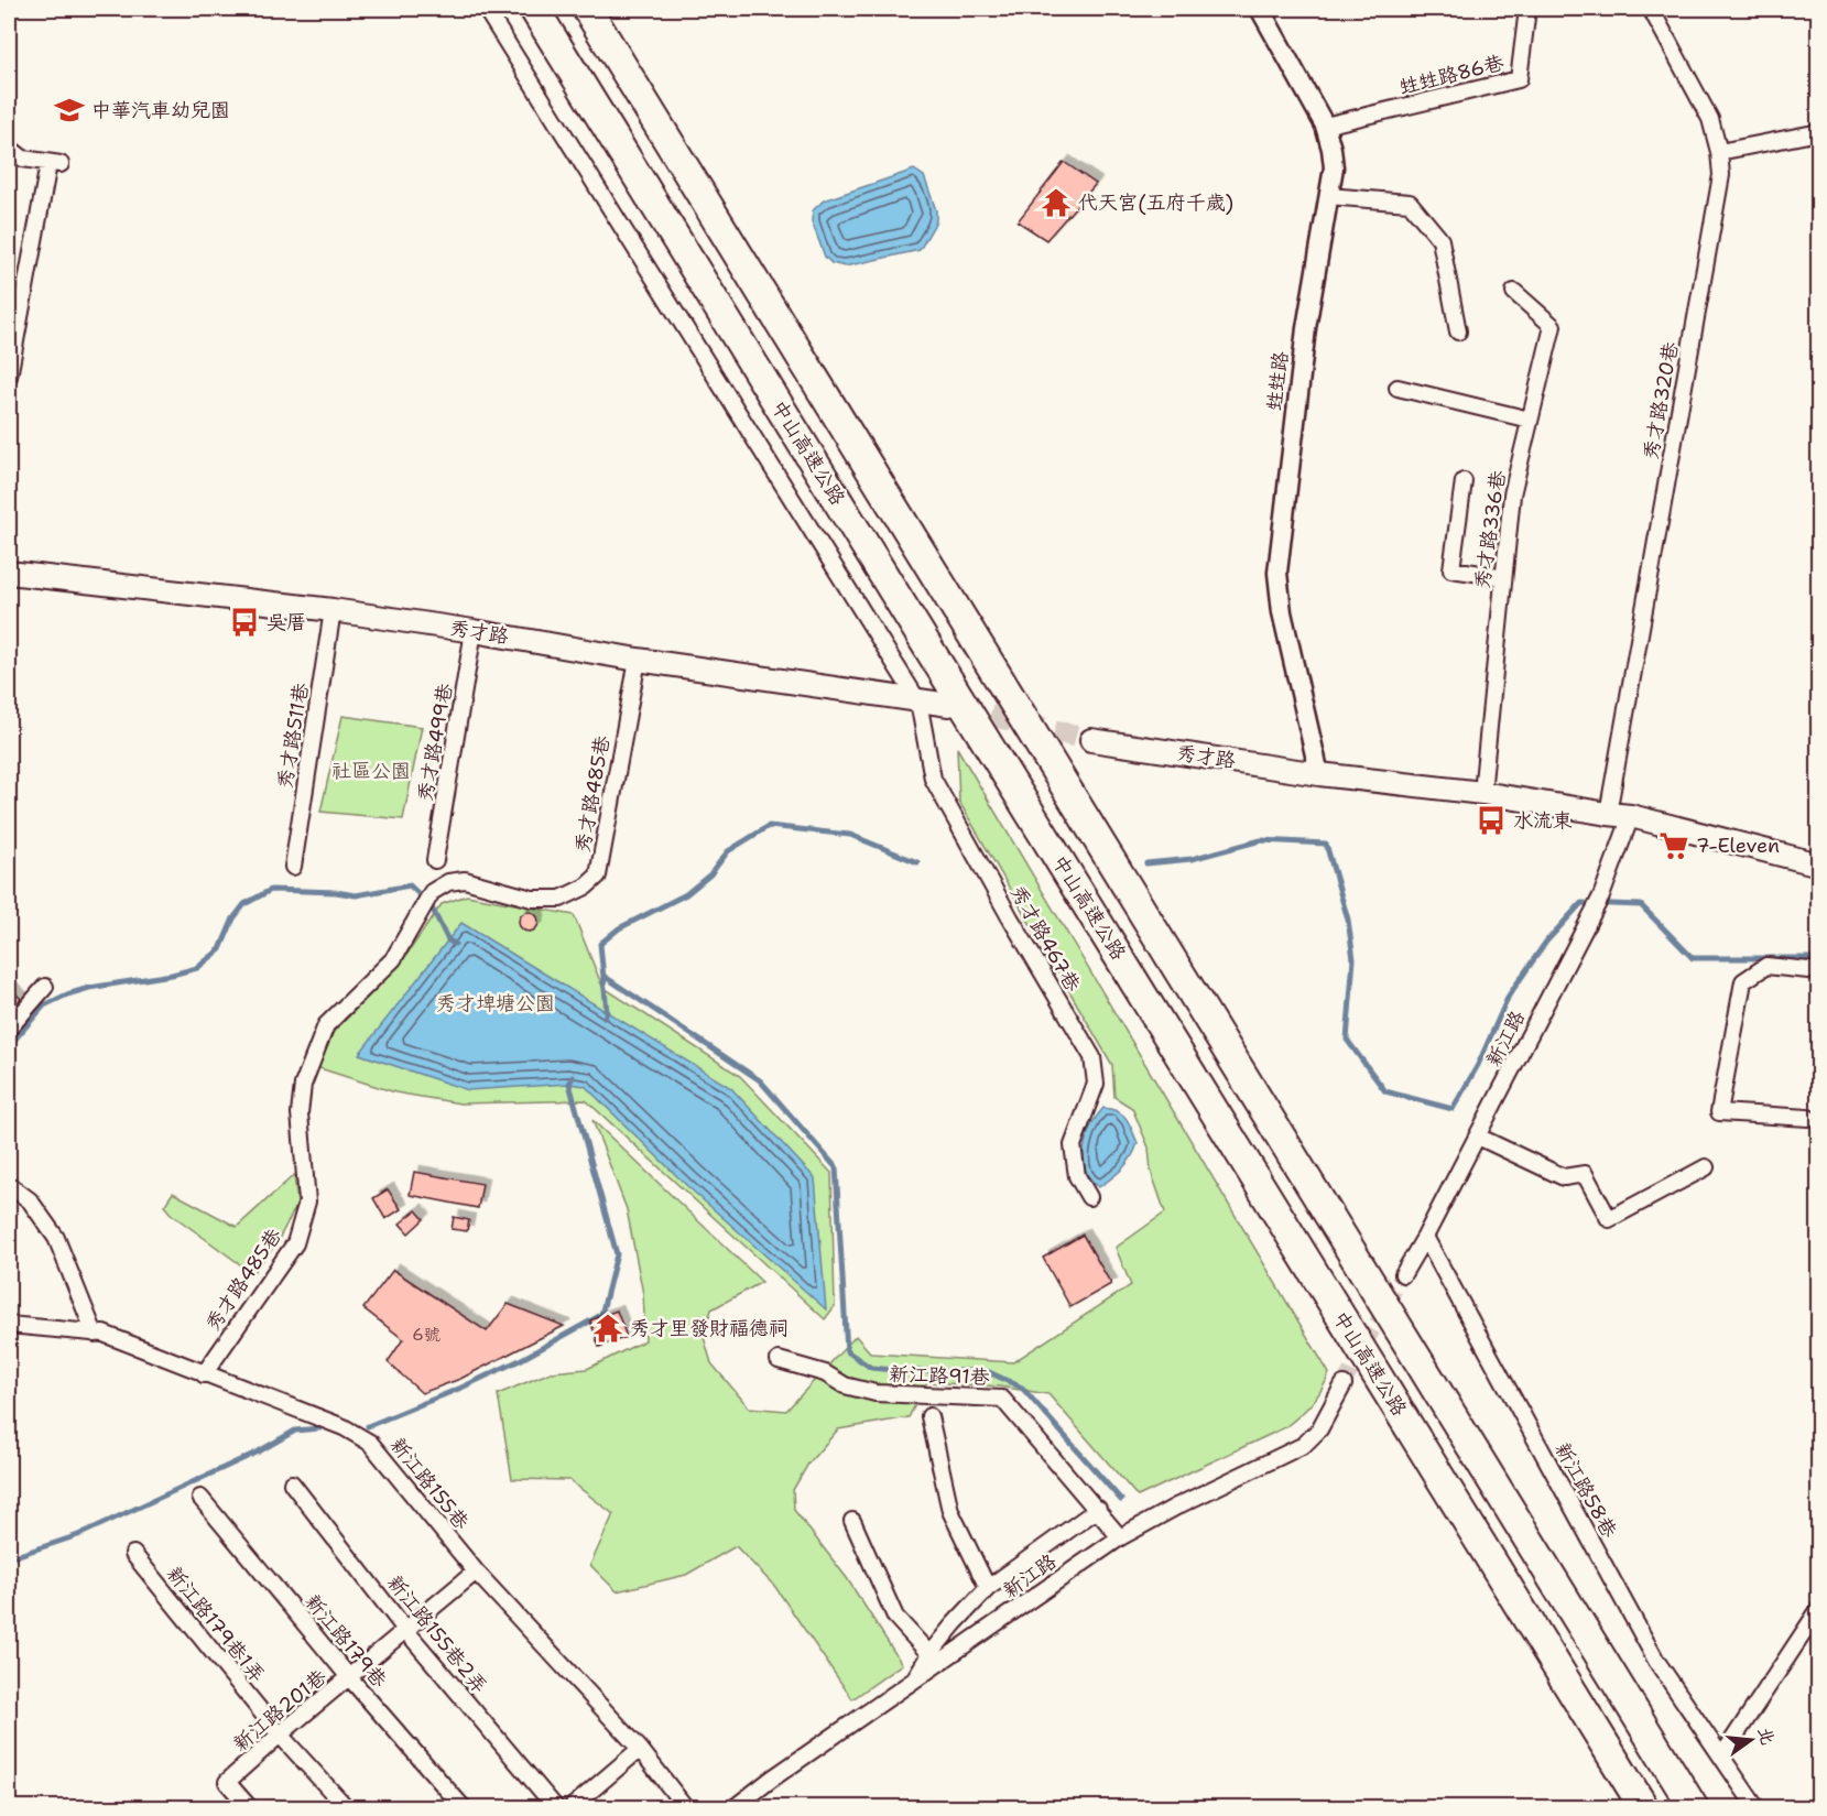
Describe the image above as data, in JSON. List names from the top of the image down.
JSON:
{
  "streets": {
    "highway": ["中山高速公路"],
    "main road": ["秀才路"],
    "street": [
      "甡甡路86巷",
      "甡甡路",
      "秀才路320巷",
      "秀才路336巷",
      "秀才路511巷",
      "秀才路499巷",
      "秀才路485巷",
      "秀才路467巷",
      "新江路",
      "新江路91巷",
      "新江路155巷",
      "新江路58巷",
      "新江路179巷1弄",
      "新江路155巷2弄",
      "新江路179巷",
      "新江路201巷"
    ]
  },
  "crossings": [
    ["甡甡路86巷", "甡甡路"],
    ["甡甡路", "秀才路"],
    ["秀才路320巷", "秀才路"],
    ["秀才路336巷", "秀才路"],
    ["秀才路", "秀才路511巷"],
    ["秀才路", "秀才路499巷"],
    ["秀才路", "秀才路485巷"],
    ["秀才路", "秀才路467巷"],
    ["秀才路", "新江路"],
    ["秀才路485巷", "新江路155巷"],
    ["新江路", "新江路91巷"],
    ["新江路", "新江路58巷"],
    ["新江路155巷", "新江路201巷"],
    ["新江路179巷1弄", "新江路201巷"],
    ["新江路155巷2弄", "新江路201巷"],
    ["新江路179巷", "新江路201巷"]
  ],
  "parks": ["社區公園", "秀才埤塘公園"],
  "places": {
    "school or university": ["中華汽車幼兒園"],
    "temple": ["代天宮(五府千歲)", "秀才里發財福德祠"],
    "bus stop": ["吳厝", "水流東"],
    "supermarket": ["7-Eleven"]
  },
  "house_numbers": ["6號"],
  "north": "right"
}
